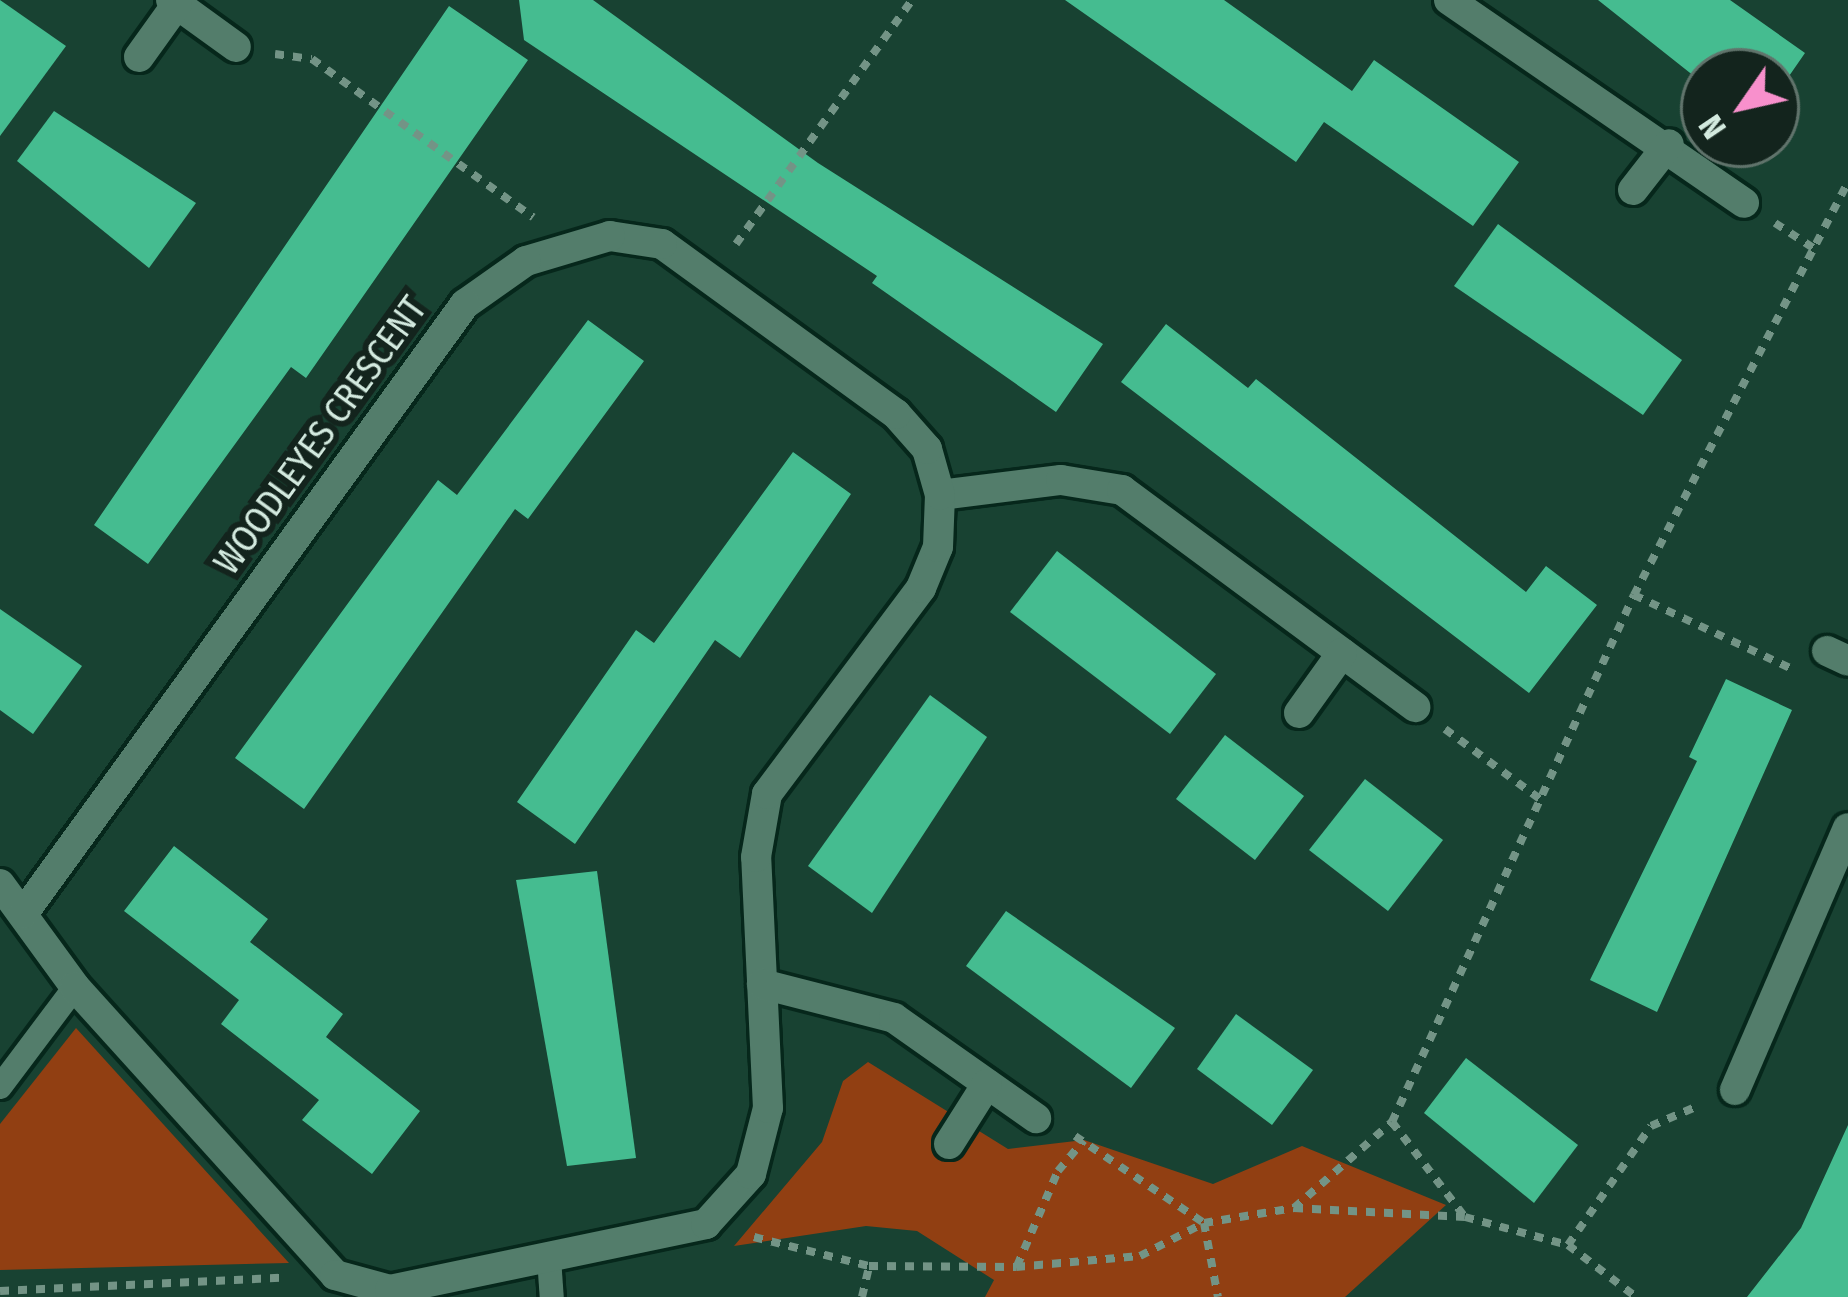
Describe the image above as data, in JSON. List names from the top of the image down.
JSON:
{
  "streets": {
    "street": ["WOODLEYES CRESCENT"]
  },
  "north": "bottom left"
}
